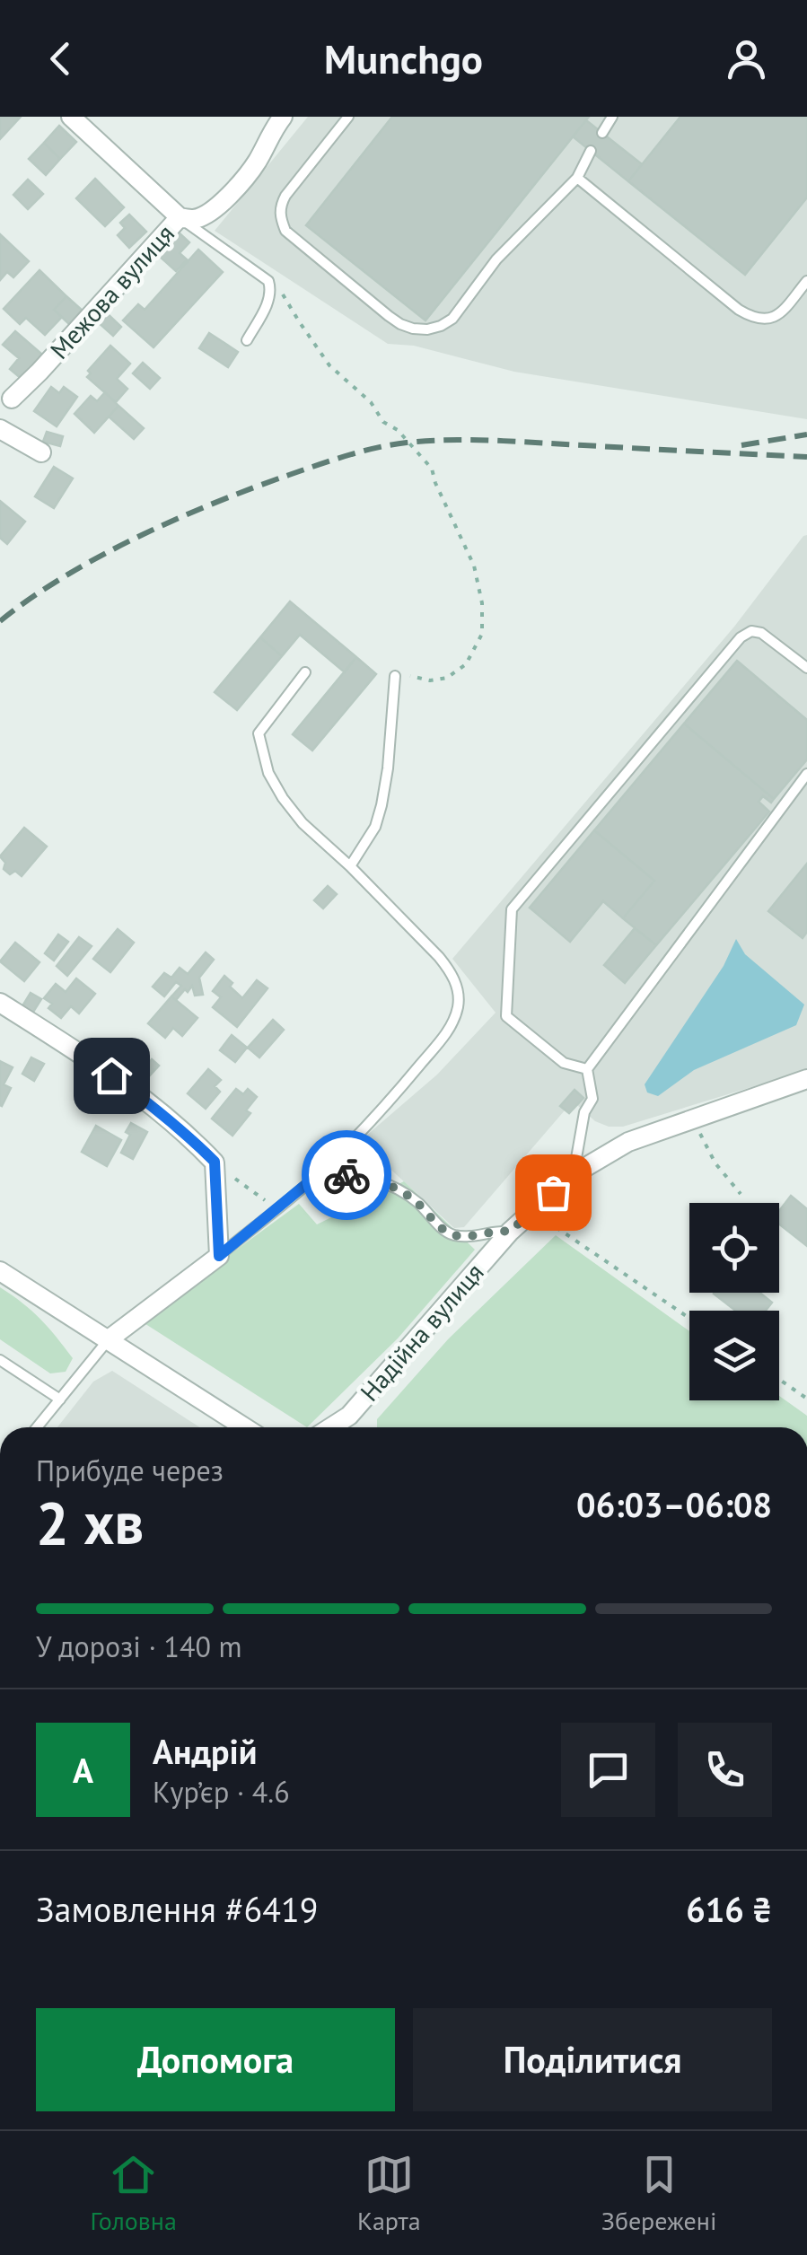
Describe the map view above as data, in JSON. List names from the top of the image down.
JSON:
{
  "streets": {
    "street": ["Межова вулиця", "Надійна вулиця"]
  },
  "page": {
    "header": "Munchgo",
    "heading": ["2 хв", "Прибуде через", "06:03–06:08"],
    "panel": [
      "Андрій",
      "Кур’єр · 4.6",
      "Замовлення #6419",
      "616 ₴"
    ],
    "bar": "У дорозі · 140 m",
    "round": "А",
    "buttons": ["Допомога", "Поділитися"],
    "tabs": ["Головна", "Карта", "Збережені"]
  }
}
